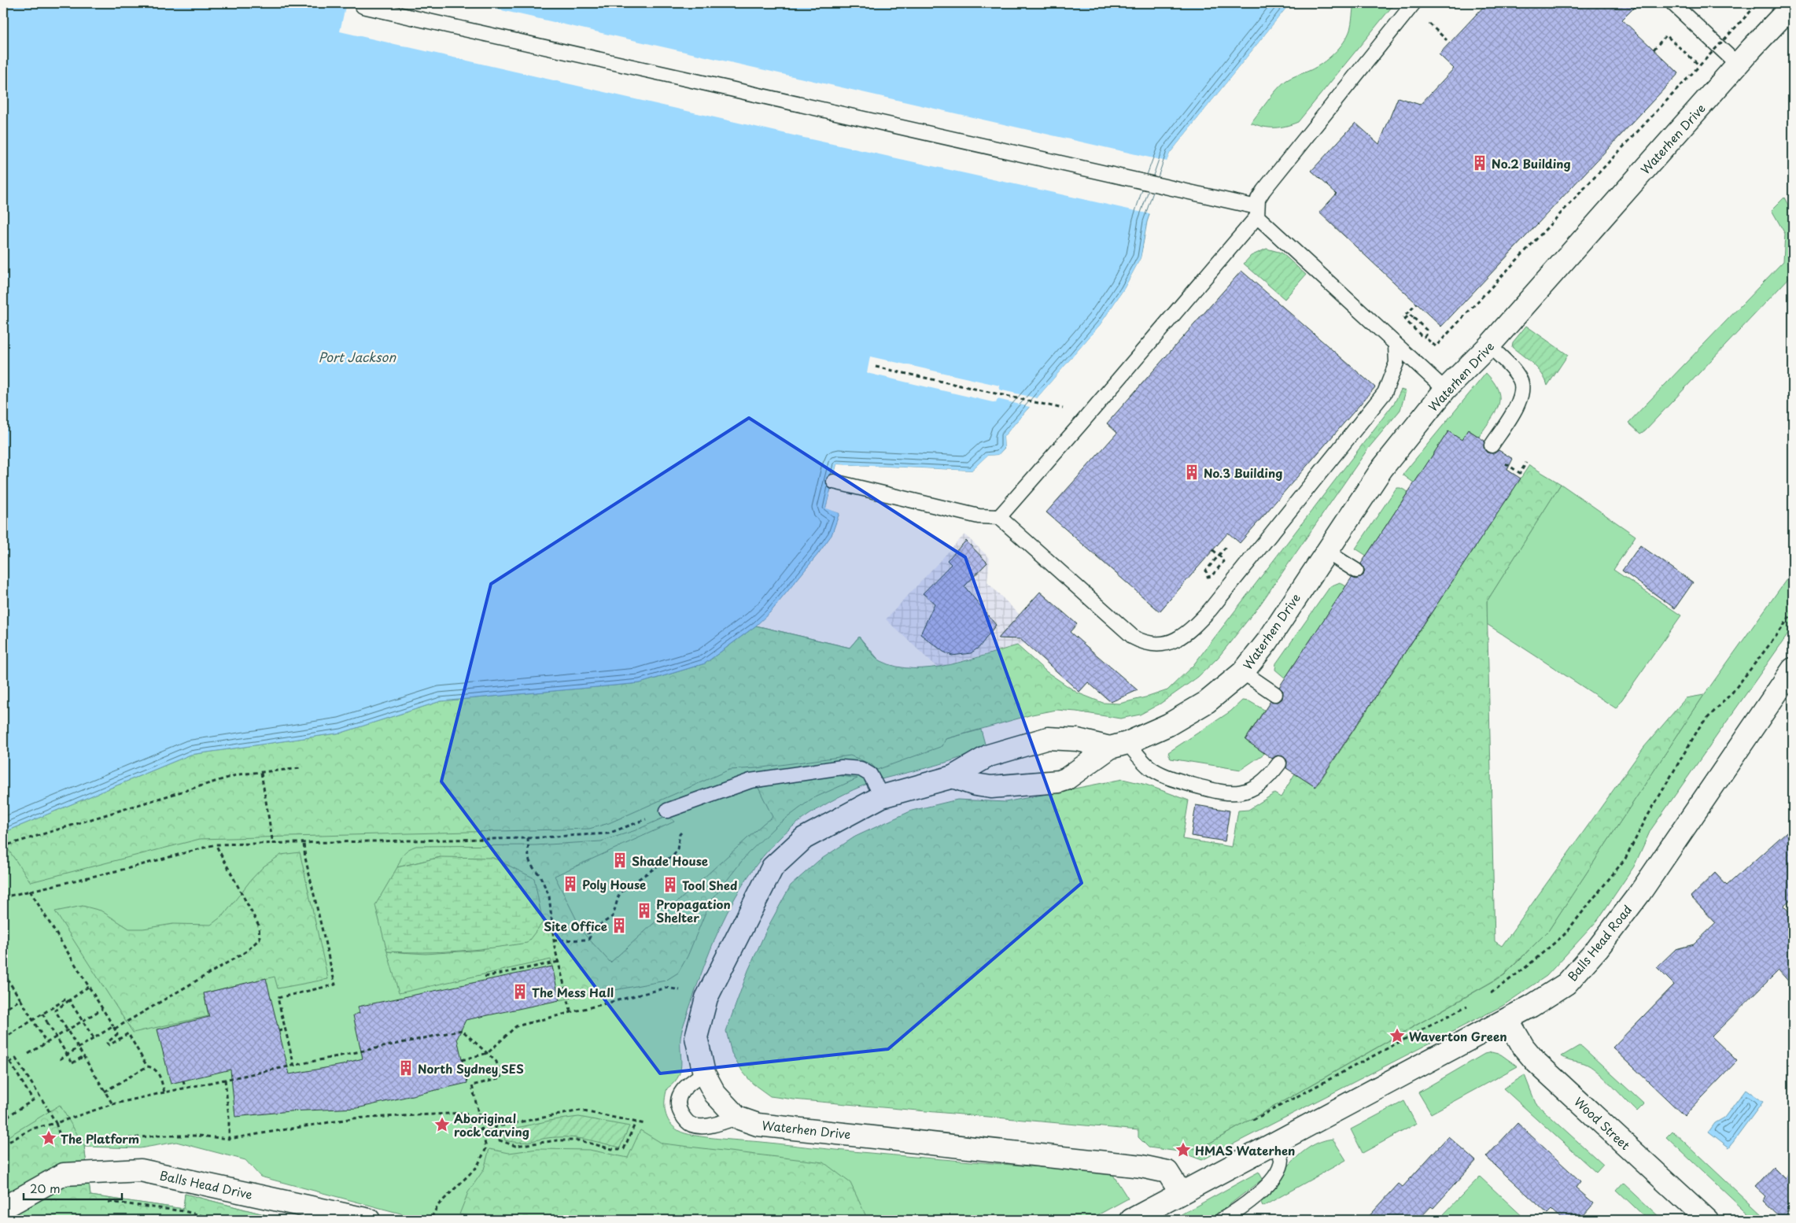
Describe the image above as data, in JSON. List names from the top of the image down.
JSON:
{
  "streets": {
    "street": [
      "Waterhen Drive",
      "Balls Head Road",
      "Wood Street",
      "Balls Head Drive"
    ]
  },
  "crossings": [
    ["Waterhen Drive", "Balls Head Road"],
    ["Balls Head Road", "Wood Street"]
  ],
  "water": ["Port Jackson"],
  "places": {
    "building": [
      "No.2 Building",
      "No.3 Building",
      "Shade House",
      "Poly House",
      "Tool Shed",
      "Propagation Shelter",
      "Site Office",
      "The Mess Hall",
      "North Sydney SES"
    ],
    "place": [
      "Waverton Green",
      "Aboriginal rock carving",
      "The Platform",
      "HMAS Waterhen"
    ]
  },
  "scale_bar": "20 m"
}
